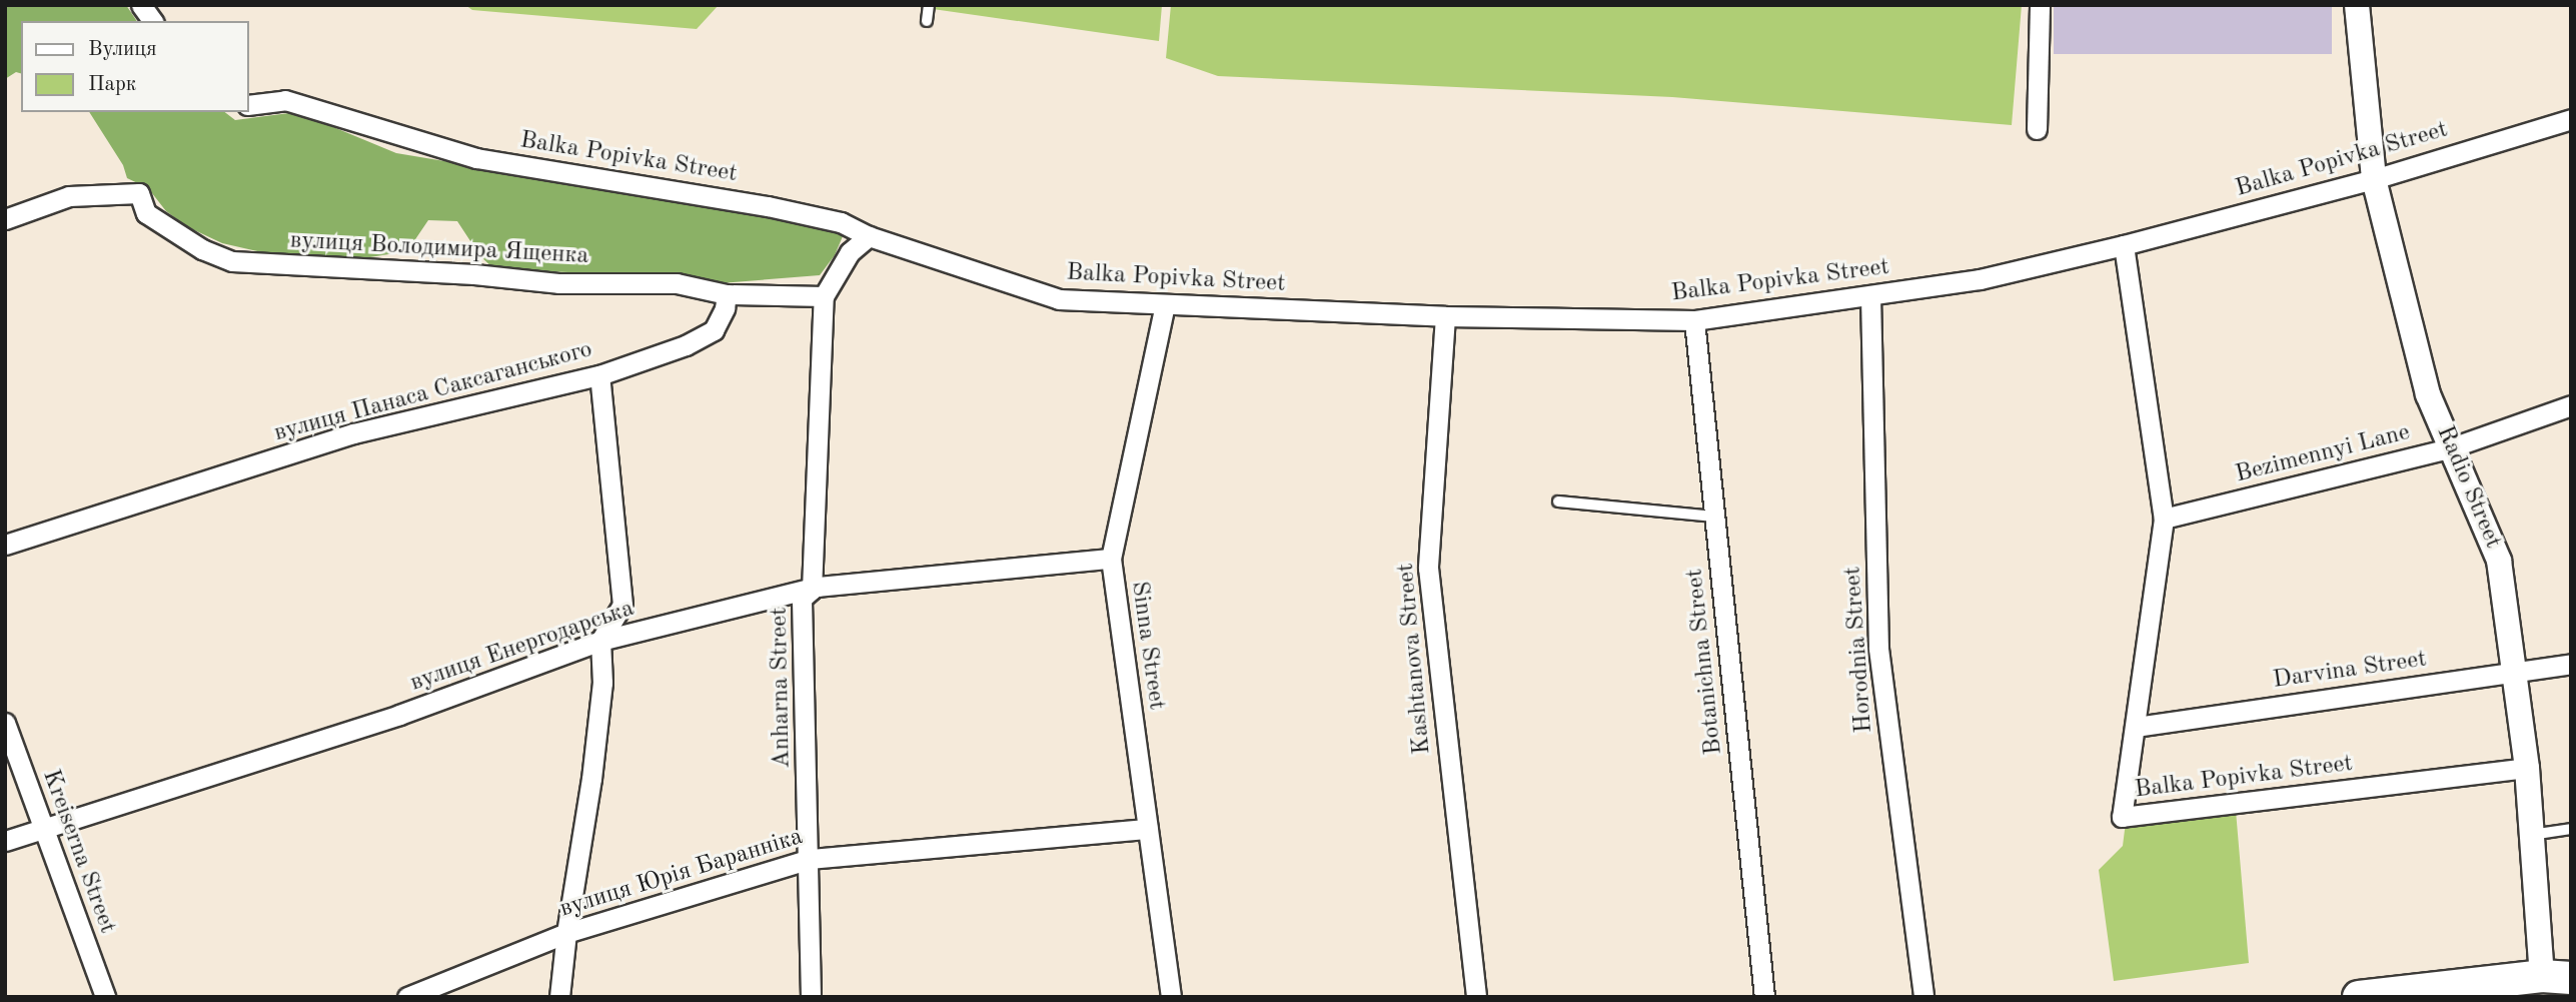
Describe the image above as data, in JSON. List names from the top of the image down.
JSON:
{
  "streets": {
    "street": [
      "Balka Popivka Street",
      "вулиця Володимира Ященка",
      "вулиця Панаса Саксаганського",
      "Bezimennyi Lane",
      "Radio Street",
      "Sinna Street",
      "вулиця Енергодарська",
      "Horodnia Street",
      "Kashtanova Street",
      "Botanichna Street",
      "Darvina Street",
      "Anharna Street",
      "Kreiserna Street",
      "вулиця Юрія Баранніка"
    ]
  },
  "crossings": [
    ["Balka Popivka Street", "Bezimennyi Lane"],
    ["Balka Popivka Street", "Radio Street"],
    ["Balka Popivka Street", "Sinna Street"],
    ["Balka Popivka Street", "Horodnia Street"],
    ["Balka Popivka Street", "Kashtanova Street"],
    ["Balka Popivka Street", "Botanichna Street"],
    ["Balka Popivka Street", "Darvina Street"],
    ["вулиця Володимира Ященка", "вулиця Панаса Саксаганського"],
    ["вулиця Володимира Ященка", "Anharna Street"],
    ["Bezimennyi Lane", "Radio Street"],
    ["Radio Street", "Darvina Street"],
    ["Sinna Street", "вулиця Енергодарська"],
    ["Sinna Street", "вулиця Юрія Баранніка"],
    ["вулиця Енергодарська", "Anharna Street"],
    ["вулиця Енергодарська", "Kreiserna Street"],
    ["Anharna Street", "вулиця Юрія Баранніка"]
  ],
  "legend": ["Вулиця", "Парк"]
}
